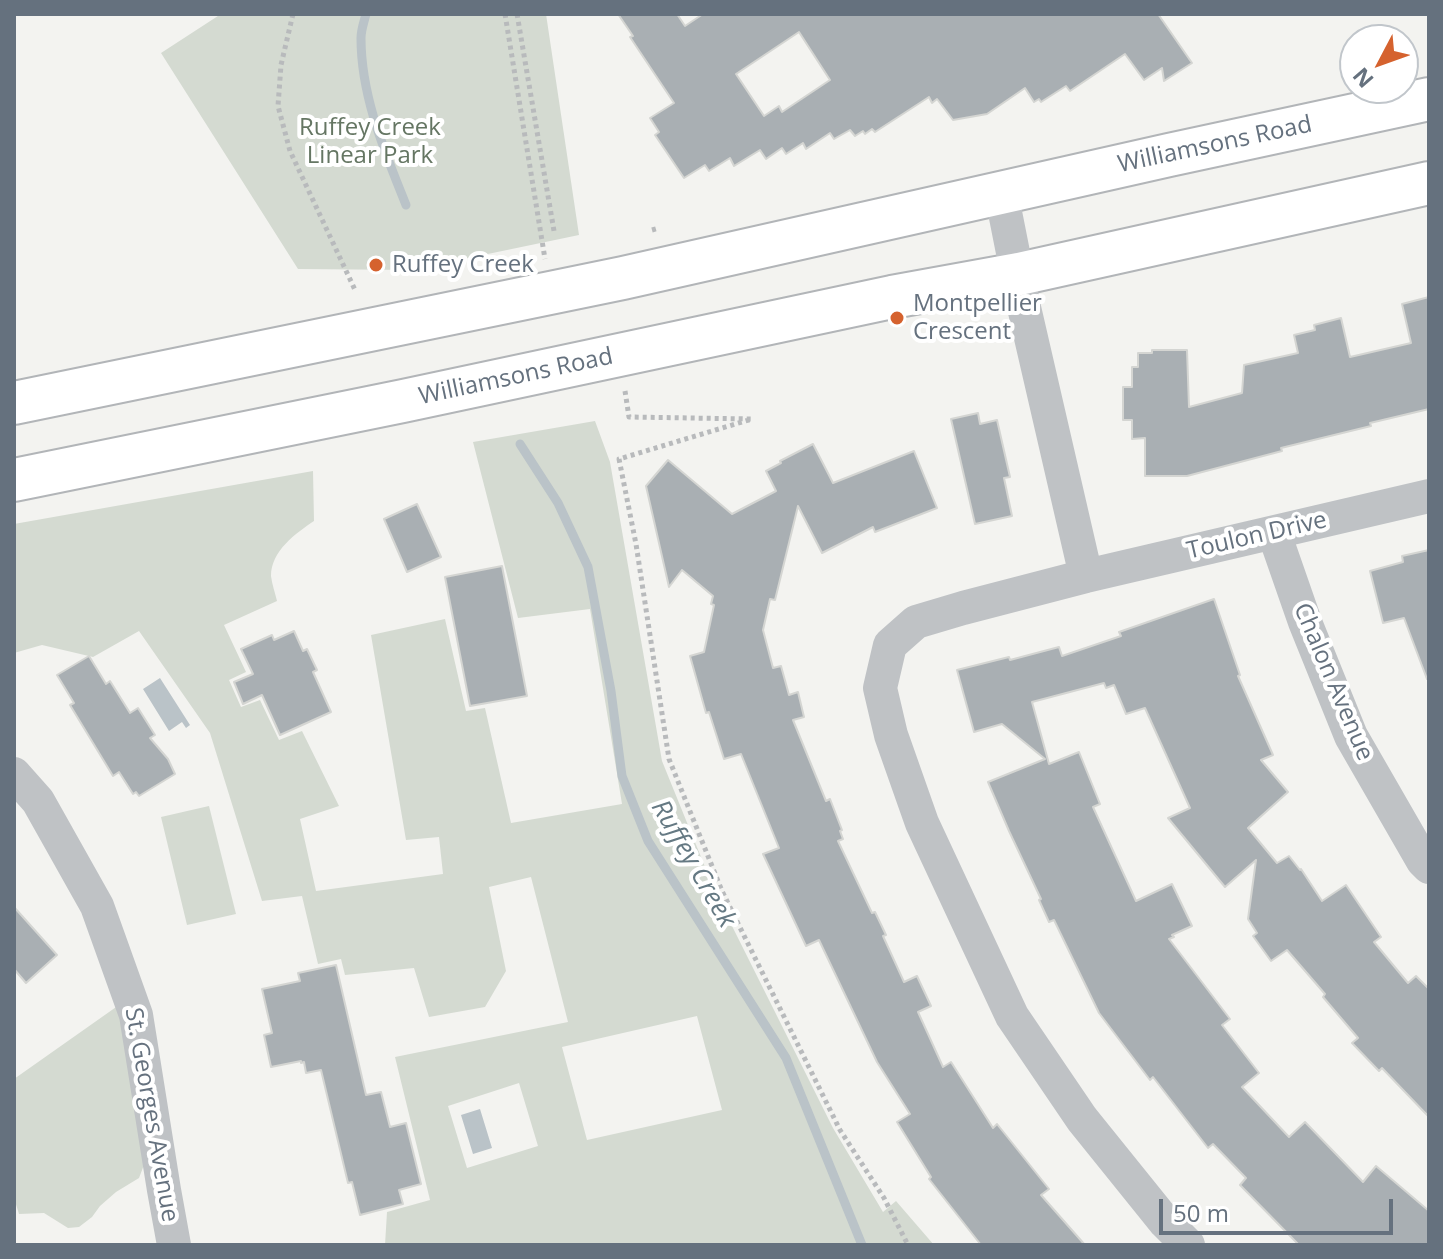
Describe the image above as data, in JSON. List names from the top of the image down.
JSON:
{
  "streets": {
    "main road": ["Williamsons Road"],
    "street": ["Toulon Drive", "Chalon Avenue", "St. Georges Avenue"]
  },
  "crossings": [
    ["Toulon Drive", "Chalon Avenue"]
  ],
  "water": ["Ruffey Creek"],
  "parks": ["Ruffey Creek Linear Park"],
  "places": ["Ruffey Creek", "Montpellier Crescent"],
  "scale_bar": "50 m",
  "north": "bottom left"
}
